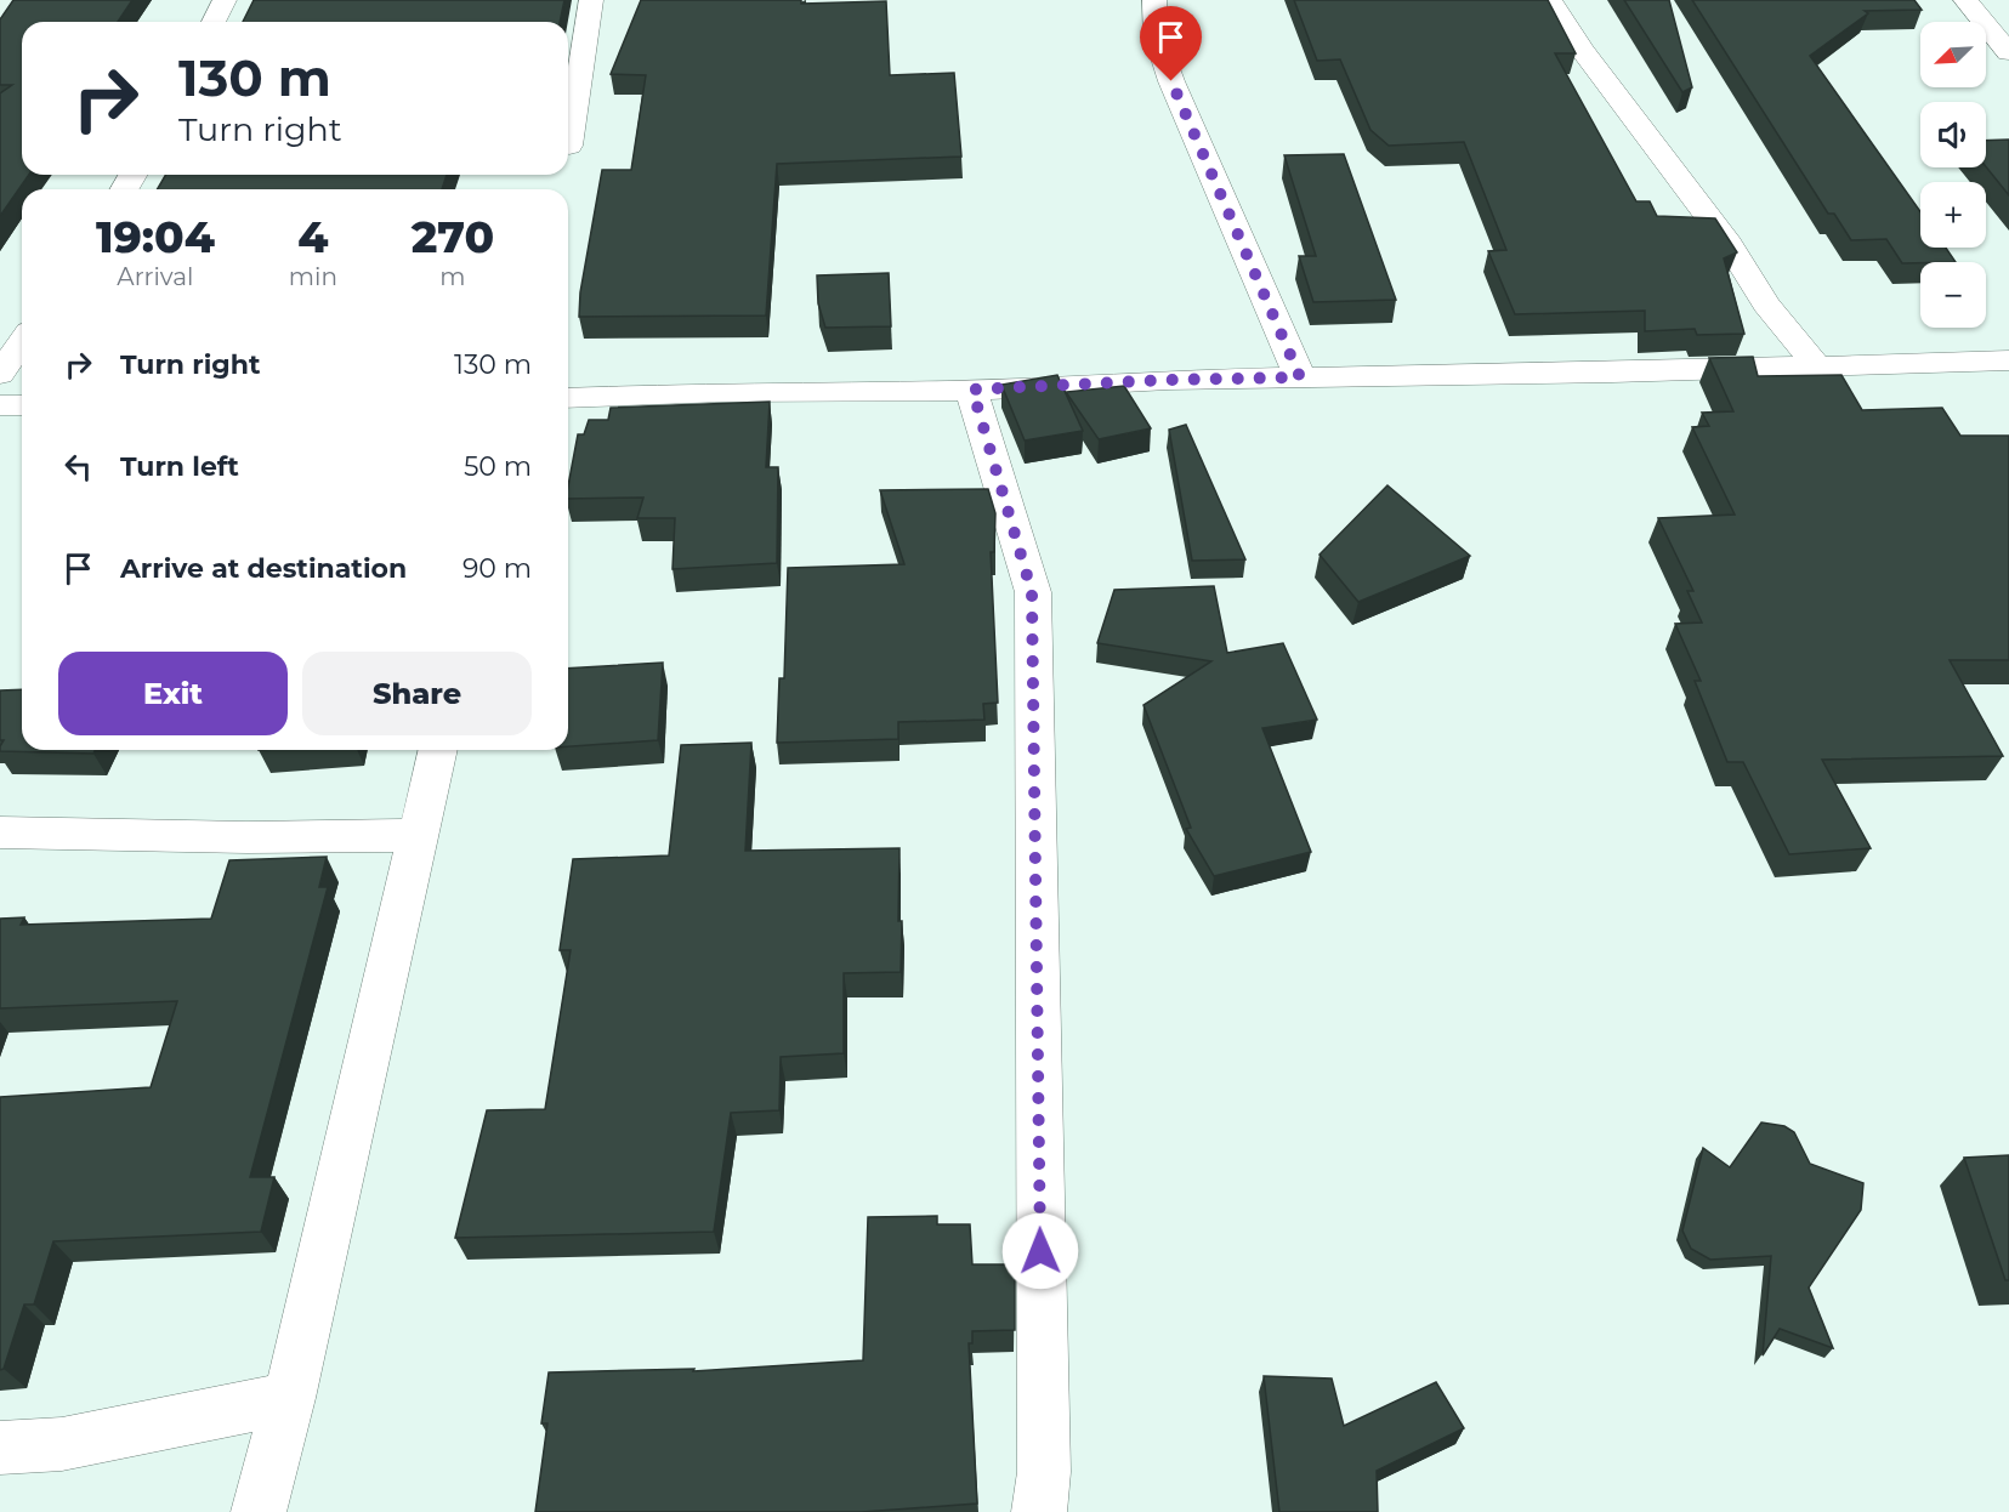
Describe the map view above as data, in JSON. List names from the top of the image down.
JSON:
{
  "north": "bottom left",
  "page": {
    "map_buttons": ["+", "−"],
    "turn": ["130 m", "Turn right"],
    "eta": [
      "19:04",
      "Arrival",
      "4",
      "min",
      "270",
      "m"
    ],
    "list": [
      {
        "name": "Turn right",
        "value": "130 m"
      },
      {
        "name": "Turn left",
        "value": "50 m"
      },
      {
        "name": "Arrive at destination",
        "value": "90 m"
      }
    ],
    "buttons": ["Exit", "Share"]
  }
}
